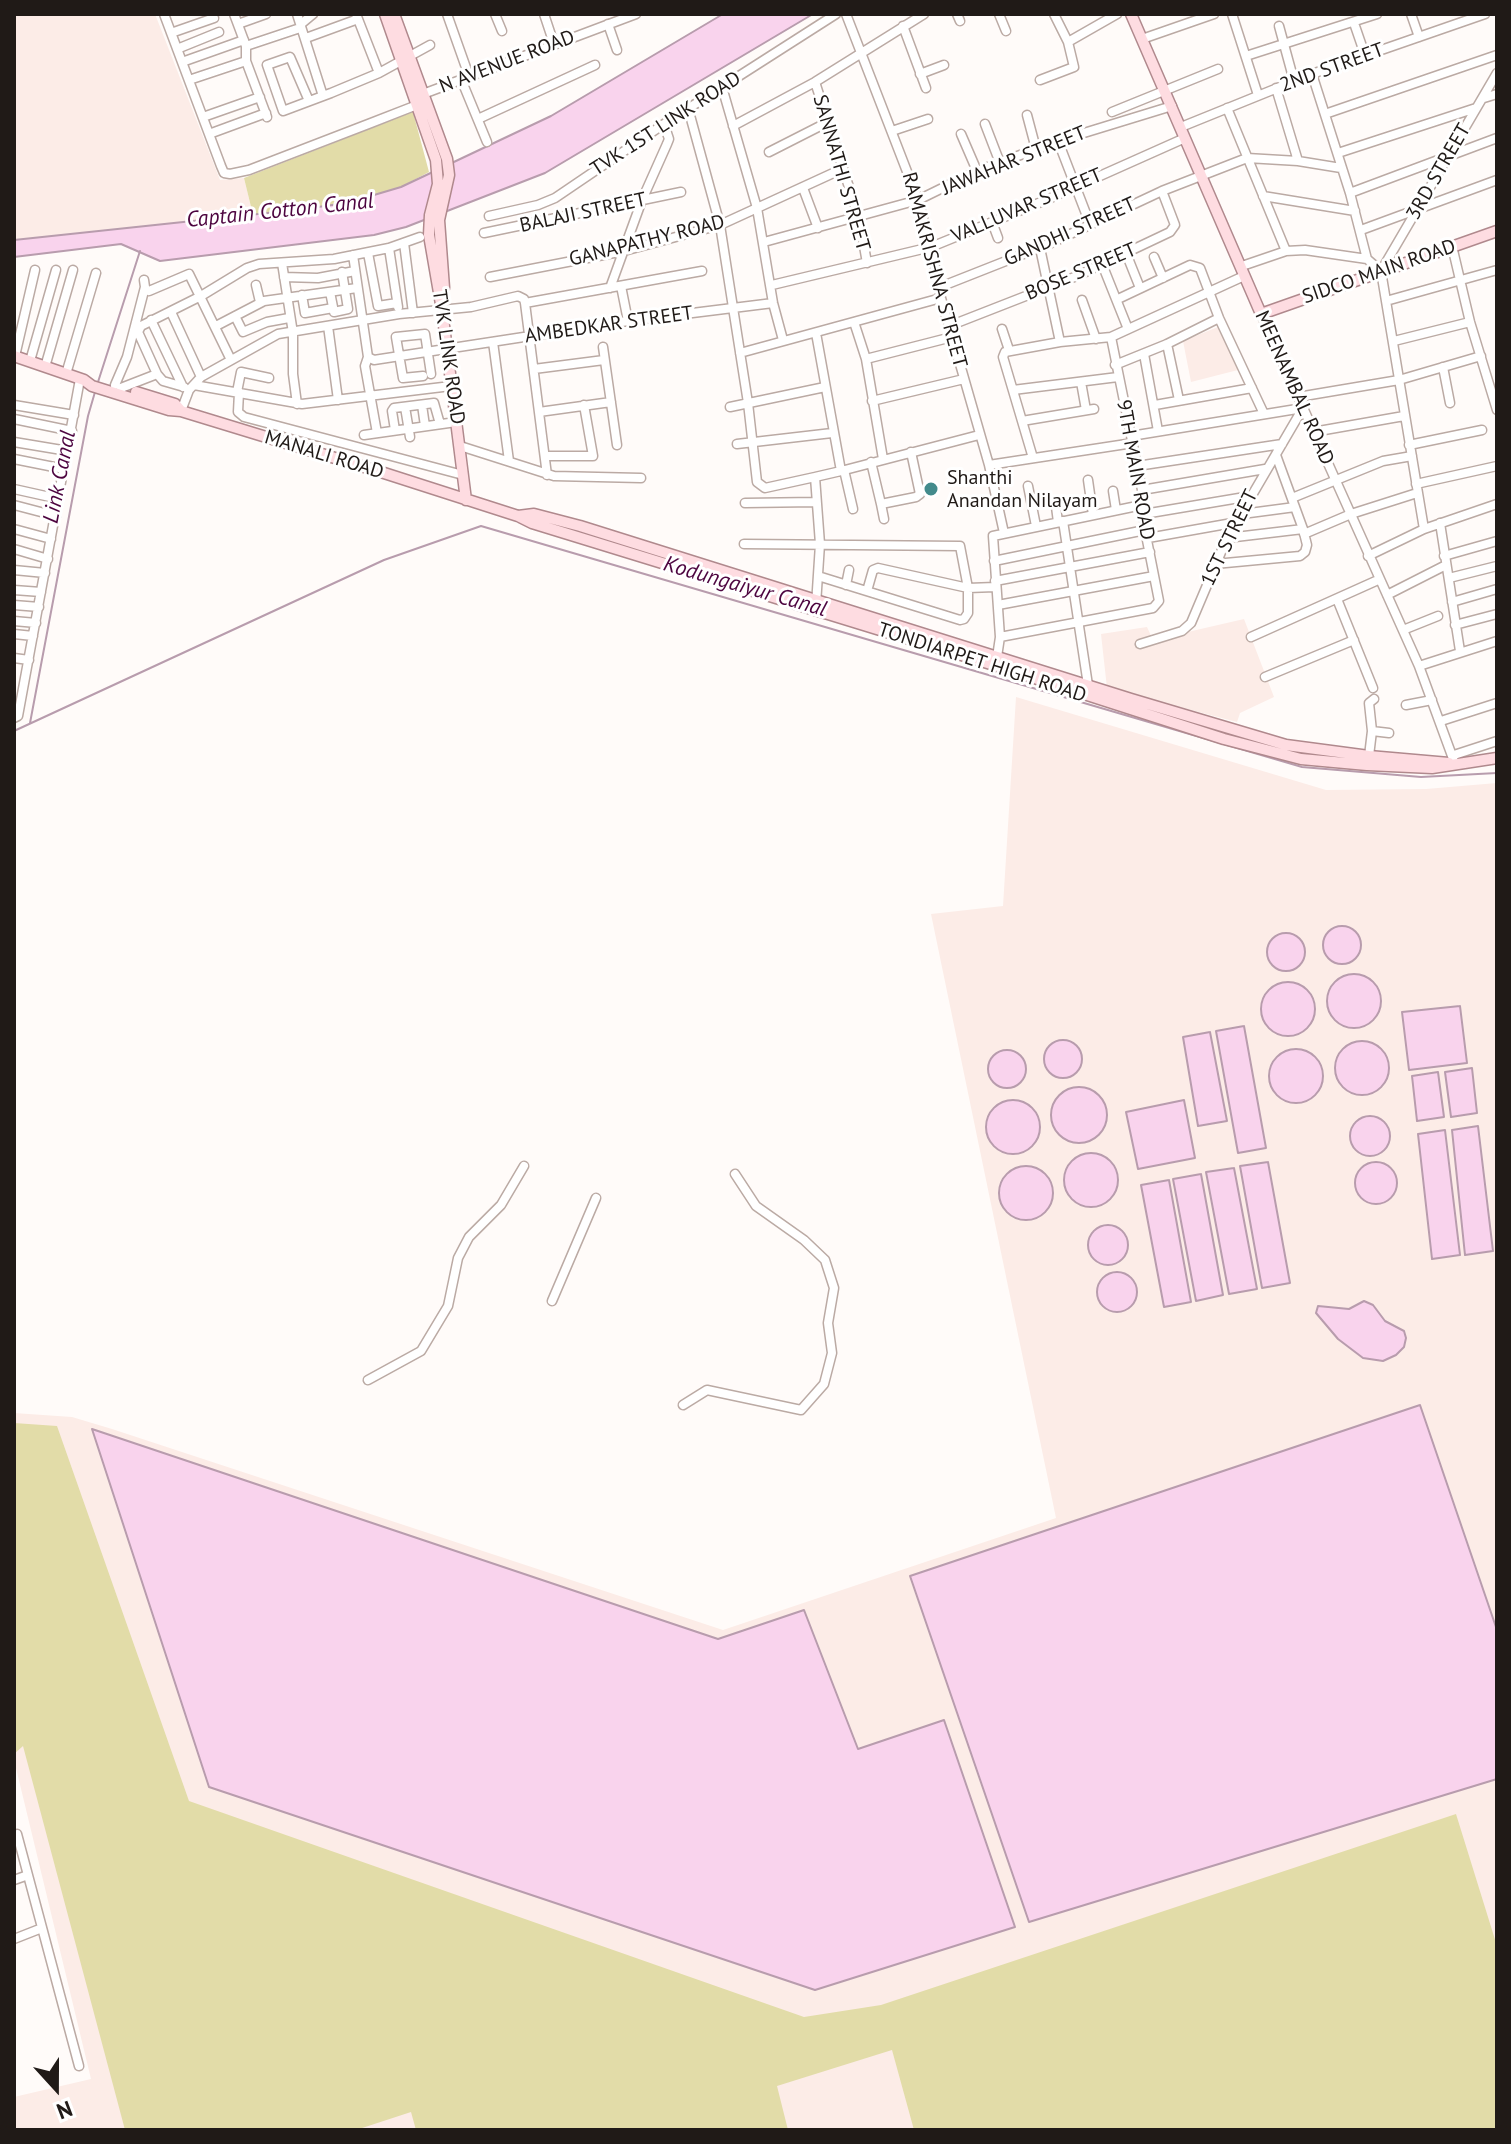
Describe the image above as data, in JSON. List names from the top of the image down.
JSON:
{
  "streets": {
    "main road": [
      "SIDCO MAIN ROAD",
      "TVK LINK ROAD",
      "MEENAMBAL ROAD",
      "MANALI ROAD",
      "TONDIARPET HIGH ROAD"
    ],
    "street": [
      "N AVENUE ROAD",
      "2ND STREET",
      "TVK 1ST LINK ROAD",
      "JAWAHAR STREET",
      "3RD STREET",
      "SANNATHI STREET",
      "VALLUVAR STREET",
      "BALAJI STREET",
      "GANDHI STREET",
      "GANAPATHY ROAD",
      "RAMAKRISHNA STREET",
      "BOSE STREET",
      "AMBEDKAR STREET",
      "9TH MAIN ROAD",
      "1ST STREET"
    ]
  },
  "crossings": [
    ["2ND STREET", "VALLUVAR STREET"],
    ["2ND STREET", "MEENAMBAL ROAD"],
    ["JAWAHAR STREET", "SANNATHI STREET"],
    ["JAWAHAR STREET", "RAMAKRISHNA STREET"],
    ["JAWAHAR STREET", "MEENAMBAL ROAD"],
    ["3RD STREET", "SIDCO MAIN ROAD"],
    ["SANNATHI STREET", "VALLUVAR STREET"],
    ["SANNATHI STREET", "GANAPATHY ROAD"],
    ["VALLUVAR STREET", "RAMAKRISHNA STREET"],
    ["VALLUVAR STREET", "MEENAMBAL ROAD"],
    ["GANDHI STREET", "RAMAKRISHNA STREET"],
    ["GANDHI STREET", "BOSE STREET"],
    ["GANDHI STREET", "MEENAMBAL ROAD"],
    ["RAMAKRISHNA STREET", "BOSE STREET"],
    ["SIDCO MAIN ROAD", "MEENAMBAL ROAD"],
    ["AMBEDKAR STREET", "TVK LINK ROAD"],
    ["TVK LINK ROAD", "MANALI ROAD"],
    ["TVK LINK ROAD", "TONDIARPET HIGH ROAD"],
    ["MEENAMBAL ROAD", "1ST STREET"],
    ["MEENAMBAL ROAD", "TONDIARPET HIGH ROAD"],
    ["MANALI ROAD", "TONDIARPET HIGH ROAD"]
  ],
  "water": ["Captain Cotton Canal", "Link Canal", "Kodungaiyur Canal"],
  "places": ["Shanthi Anandan Nilayam"],
  "north": "bottom"
}
